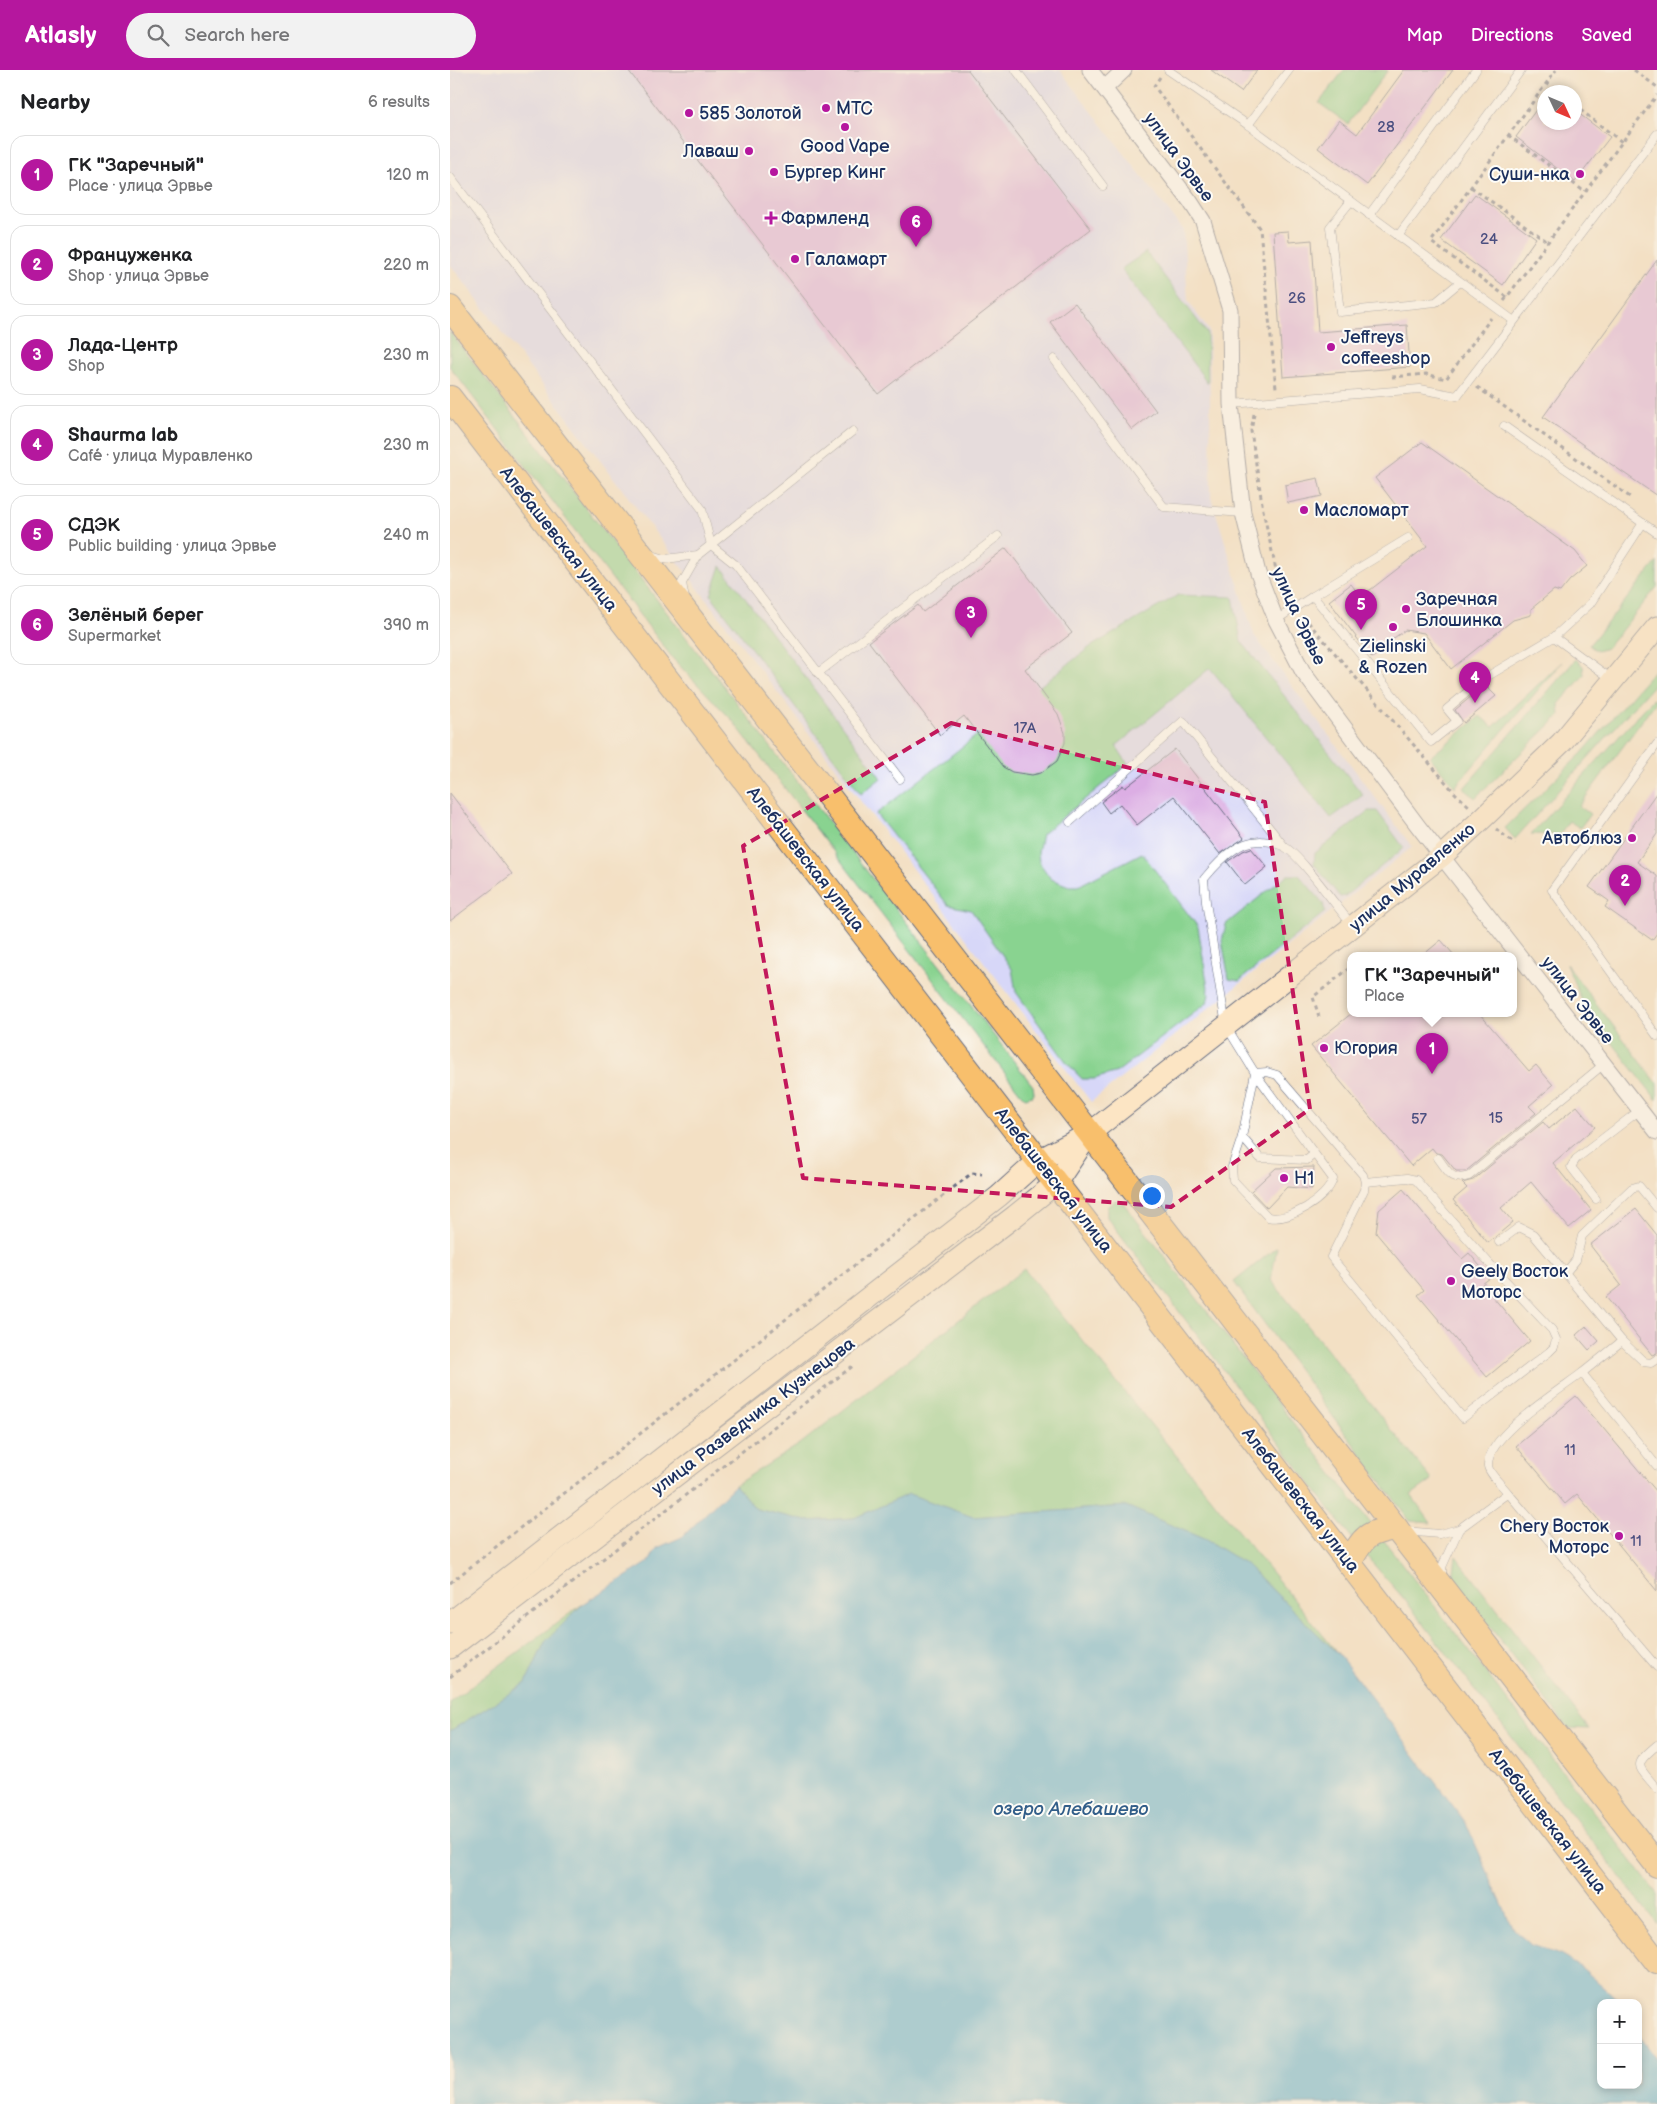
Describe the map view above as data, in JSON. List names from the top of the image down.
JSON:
{
  "streets": {
    "main road": ["Алебашевская улица", "улица Муравленко", "улица Разведчика Кузнецова"],
    "street": ["улица Эрвье"]
  },
  "crossings": [
    ["улица Эрвье", "улица Муравленко"],
    ["Алебашевская улица", "улица Разведчика Кузнецова"],
    ["улица Муравленко", "улица Разведчика Кузнецова"]
  ],
  "water": ["озеро Алебашево"],
  "places": {
    "other": [
      "МТС",
      "585 Золотой",
      "Good Vape",
      "Лаваш",
      "Бургер Кинг",
      "Суши-нка",
      "Галамарт",
      "Jeffreys coffeeshop",
      "Масломарт",
      "Заречная Блошинка",
      "Zielinski & Rozen",
      "Автоблюз",
      "Югория",
      "Н1",
      "Geely Восток Моторс",
      "Chery Восток Моторс"
    ],
    "health": ["Фармленд"]
  },
  "house_numbers": [
    "28",
    "24",
    "26",
    "17А",
    "15",
    "57",
    "11",
    "11"
  ],
  "north": "bottom right",
  "page": {
    "header": "Atlasly",
    "search": "Search here",
    "nav": ["Map", "Directions", "Saved"],
    "heading": ["Nearby", "6 results"],
    "list": [
      {
        "mark": "1",
        "name": "ГК \"Заречный\"",
        "note": "Place · улица Эрвье",
        "value": "120 m"
      },
      {
        "mark": "2",
        "name": "Француженка",
        "note": "Shop · улица Эрвье",
        "value": "220 m"
      },
      {
        "mark": "3",
        "name": "Лада-Центр",
        "note": "Shop",
        "value": "230 m"
      },
      {
        "mark": "4",
        "name": "Shaurma lab",
        "note": "Café · улица Муравленко",
        "value": "230 m"
      },
      {
        "mark": "5",
        "name": "СДЭК",
        "note": "Public building · улица Эрвье",
        "value": "240 m"
      },
      {
        "mark": "6",
        "name": "Зелёный берег",
        "note": "Supermarket",
        "value": "390 m"
      }
    ],
    "pins": [
      "6",
      "5",
      "3",
      "4",
      "2",
      "1"
    ],
    "popup": ["ГК \"Заречный\"", "Place"],
    "map_buttons": ["+", "−"]
  }
}
